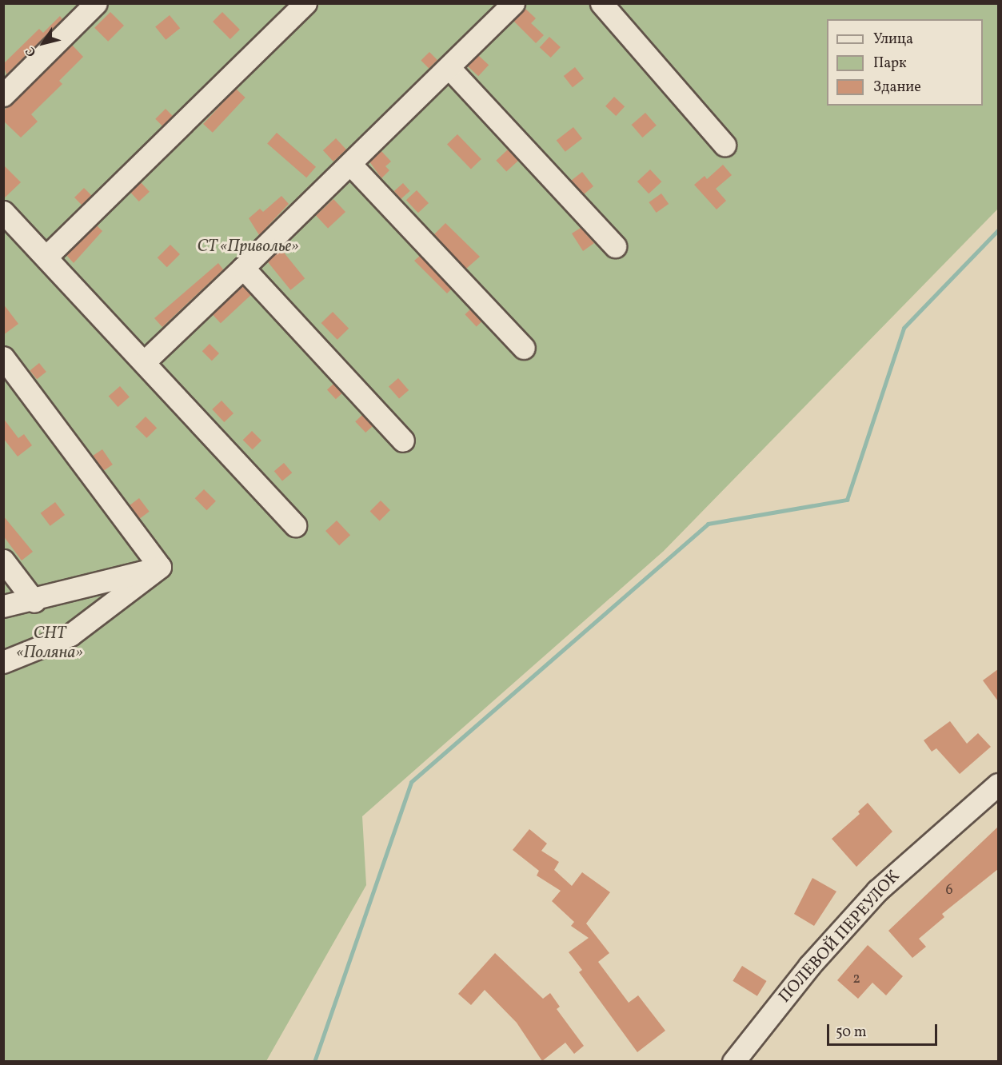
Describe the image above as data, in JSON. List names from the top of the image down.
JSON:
{
  "streets": {
    "street": ["ПОЛЕВОЙ ПЕРЕУЛОК"]
  },
  "parks": ["СТ «Приволье»", "СНТ «Поляна»"],
  "house_numbers": ["6", "2"],
  "legend": ["Улица", "Парк", "Здание"],
  "scale_bar": "50 m",
  "north": "bottom left"
}
